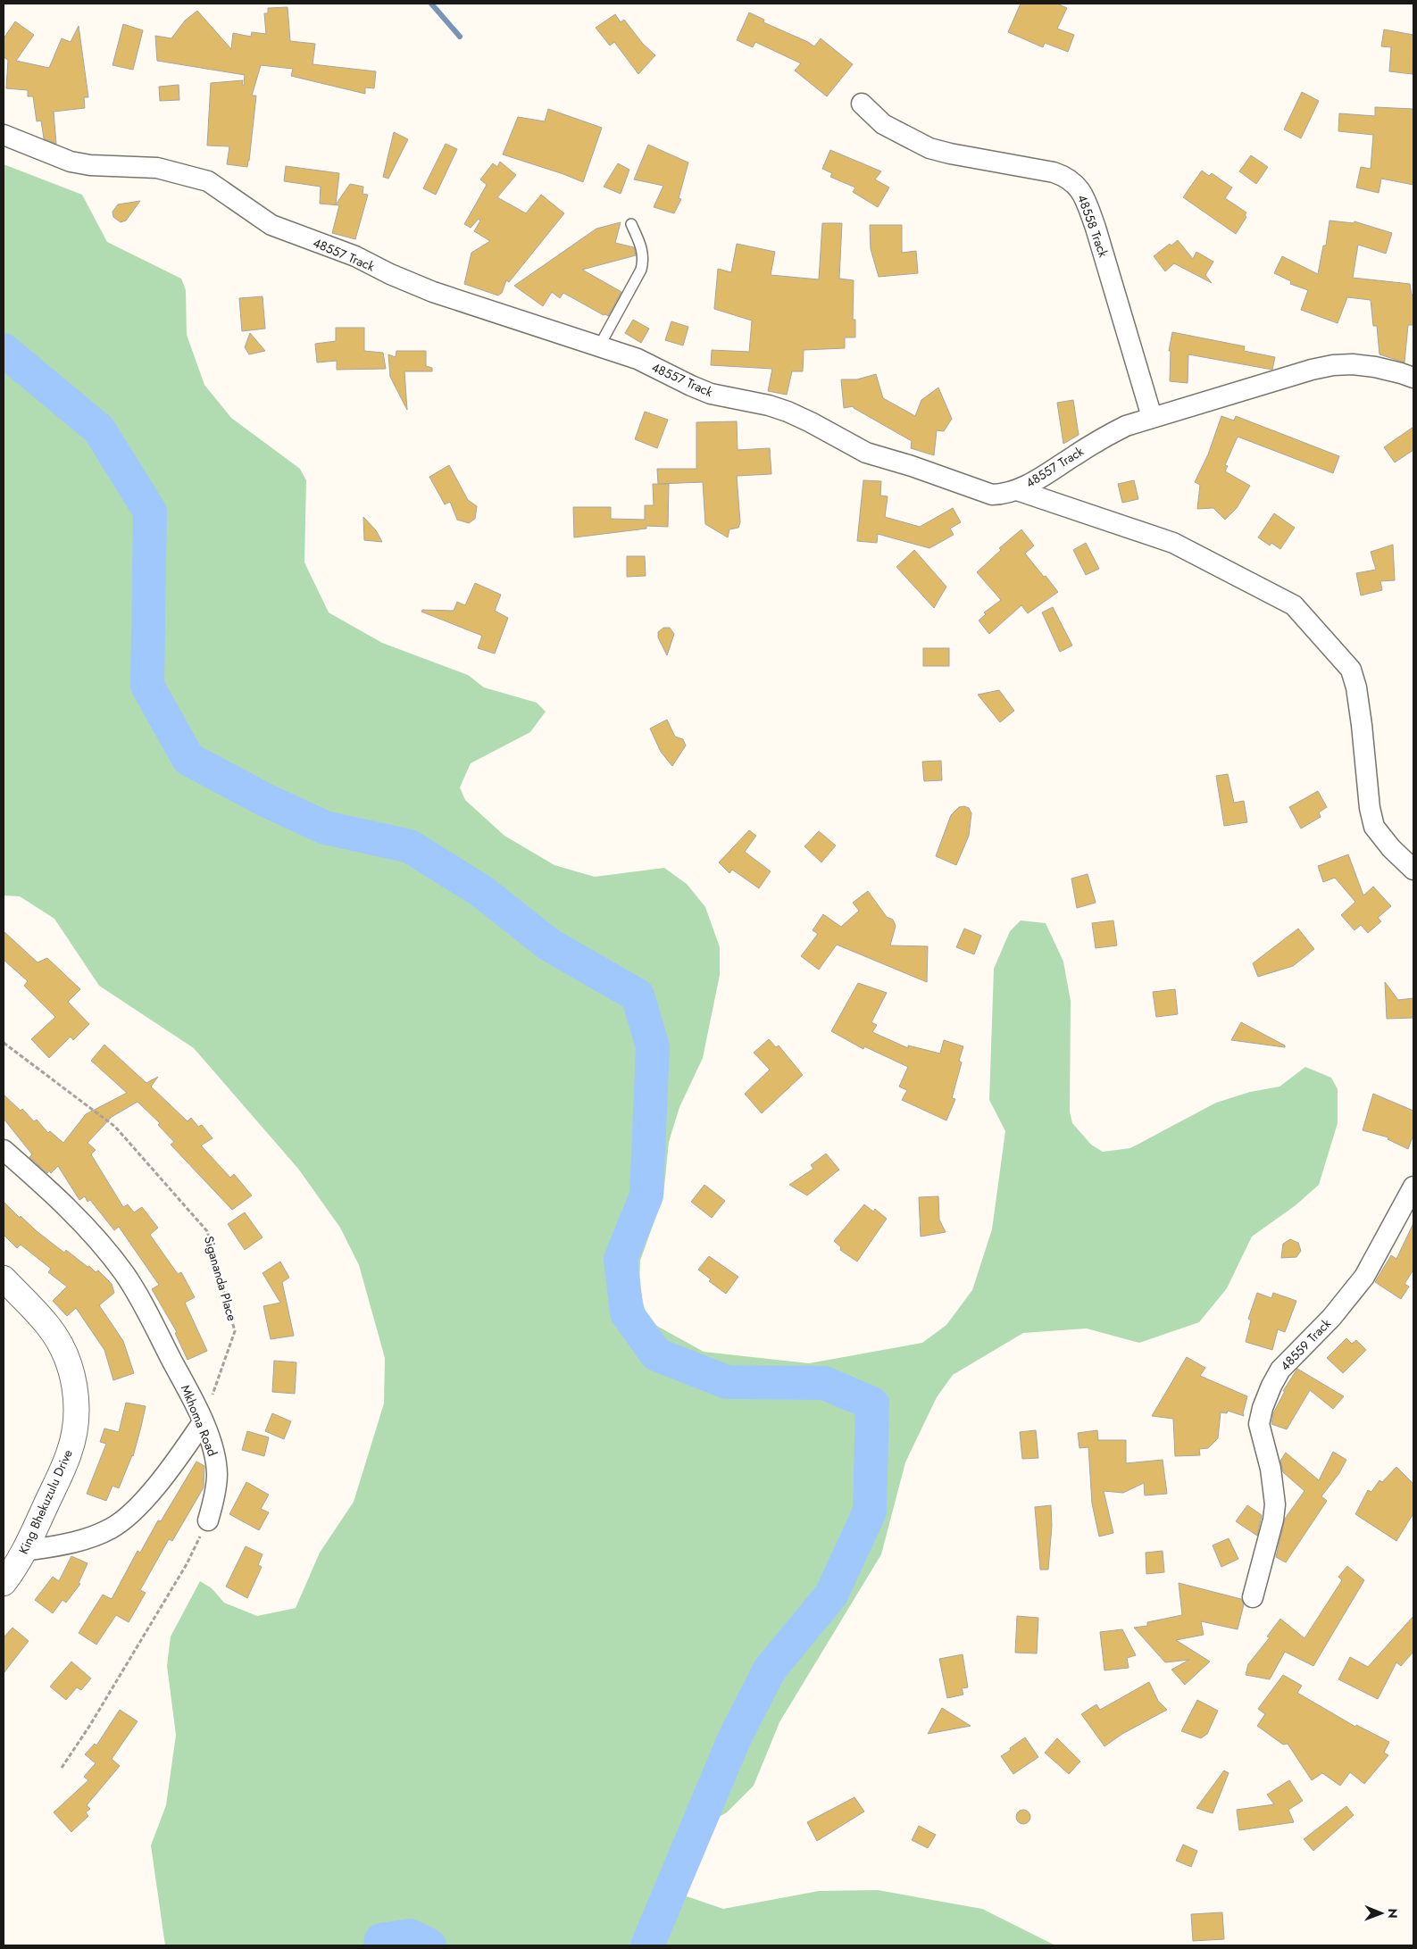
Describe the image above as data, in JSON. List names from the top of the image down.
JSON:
{
  "streets": {
    "street": [
      "48558 Track",
      "48557 Track",
      "48559 Track",
      "Mkhoma Road",
      "King Bhekuzulu Drive"
    ],
    "path": ["Sigananda Place"]
  },
  "crossings": [
    ["48558 Track", "48557 Track"],
    ["Sigananda Place", "Mkhoma Road"]
  ],
  "north": "right"
}
